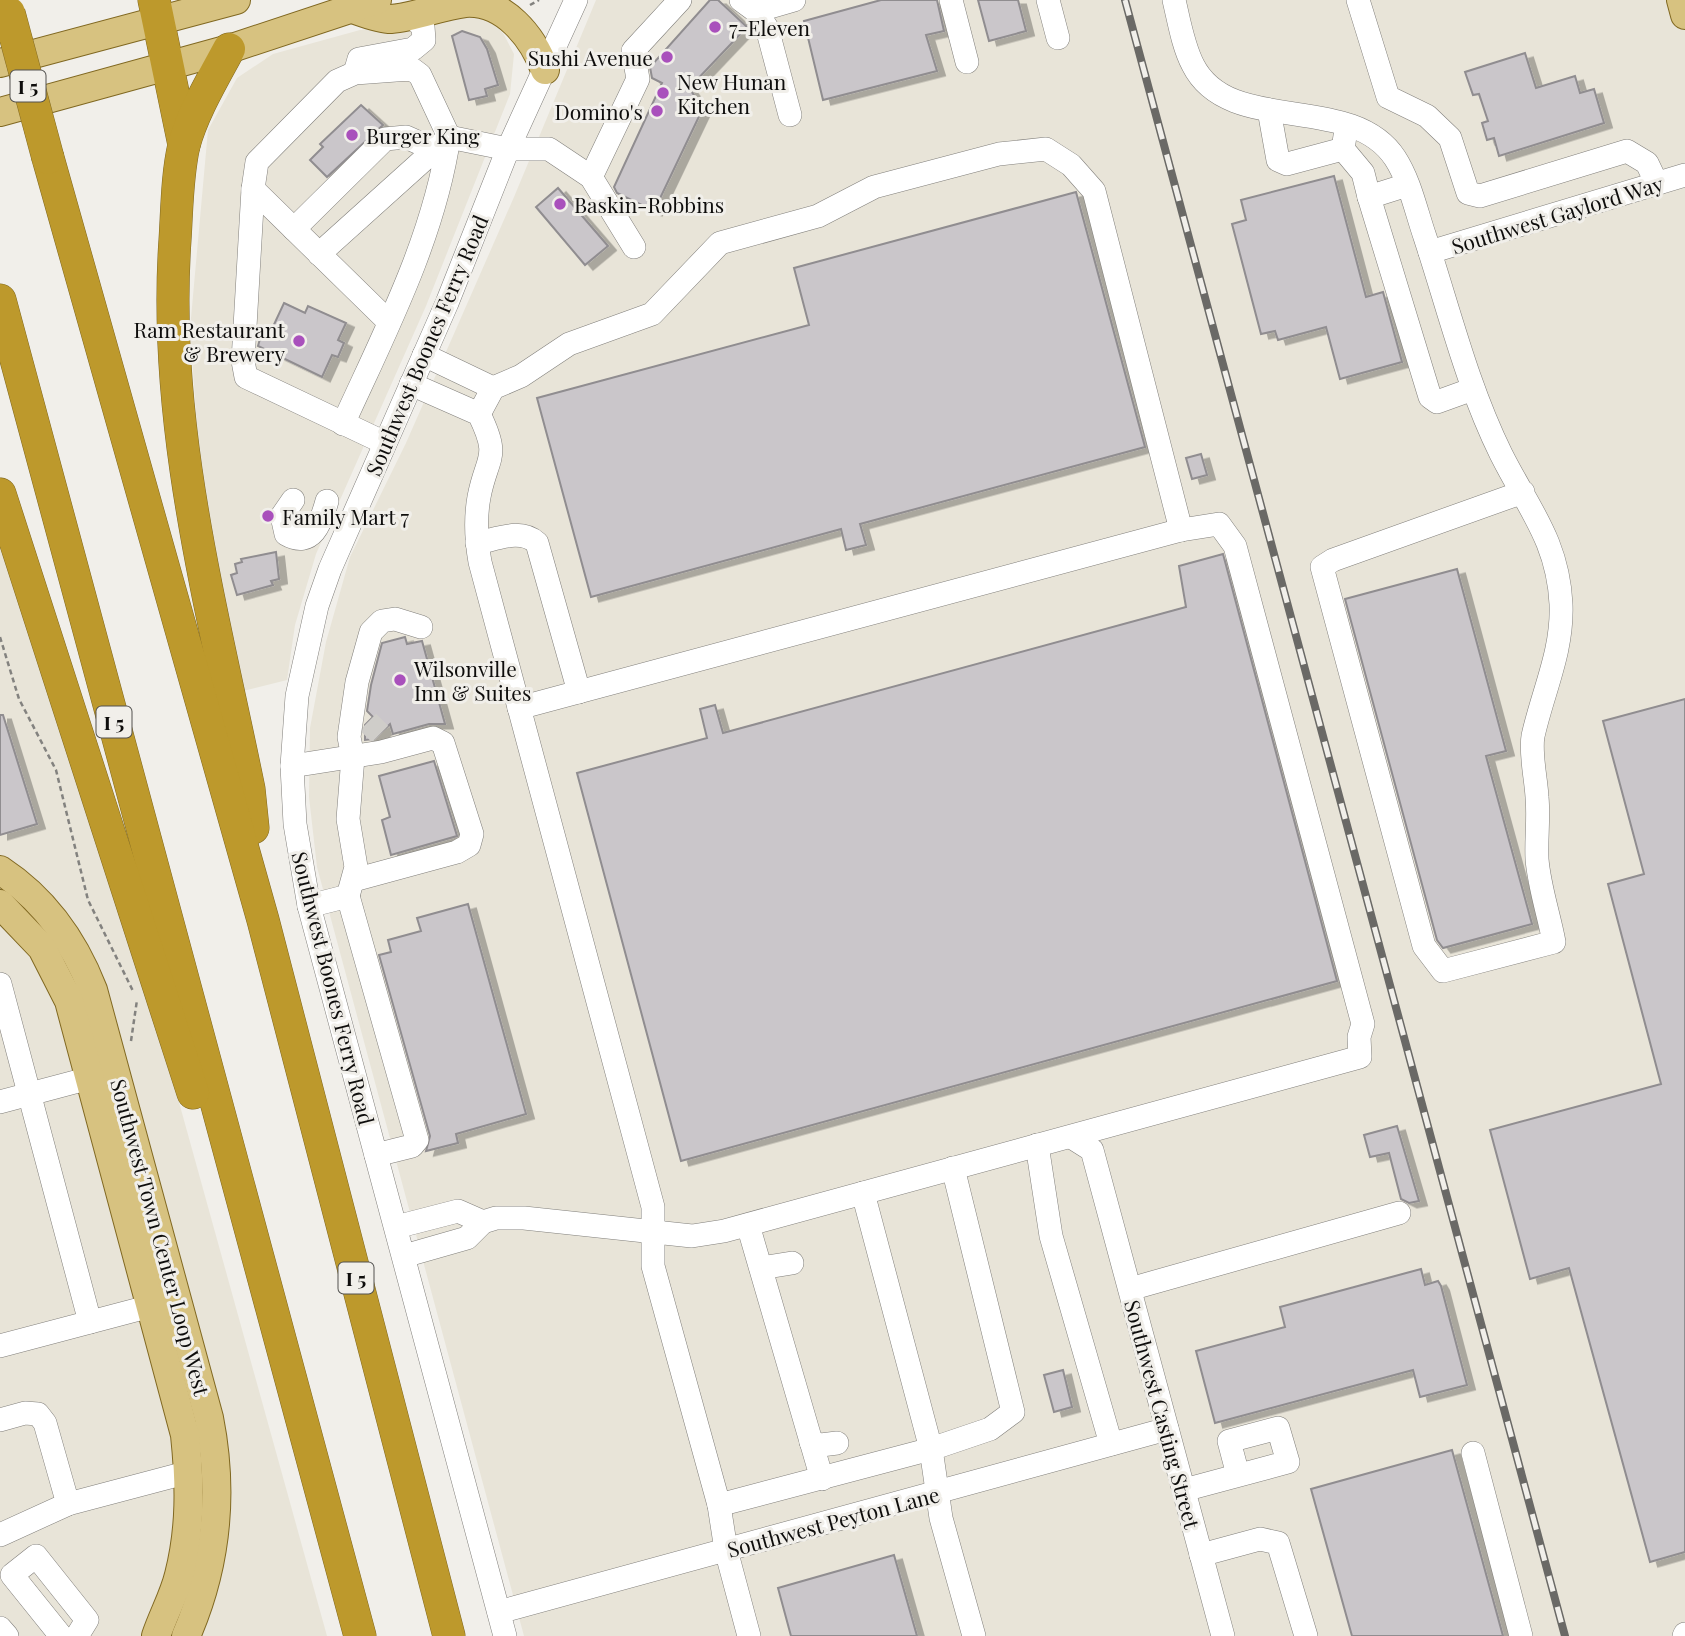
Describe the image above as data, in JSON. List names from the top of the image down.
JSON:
{
  "streets": {
    "highway": ["I 5"],
    "main road": ["Southwest Town Center Loop West"],
    "street": [
      "Southwest Gaylord Way",
      "Southwest Boones Ferry Road",
      "Southwest Casting Street",
      "Southwest Peyton Lane"
    ]
  },
  "crossings": [
    ["Southwest Boones Ferry Road", "Southwest Peyton Lane"],
    ["Southwest Casting Street", "Southwest Peyton Lane"]
  ],
  "places": [
    "7-Eleven",
    "Sushi Avenue",
    "New Hunan Kitchen",
    "Domino's",
    "Burger King",
    "Baskin-Robbins",
    "Ram Restaurant & Brewery",
    "Family Mart 7",
    "Wilsonville Inn & Suites"
  ]
}
